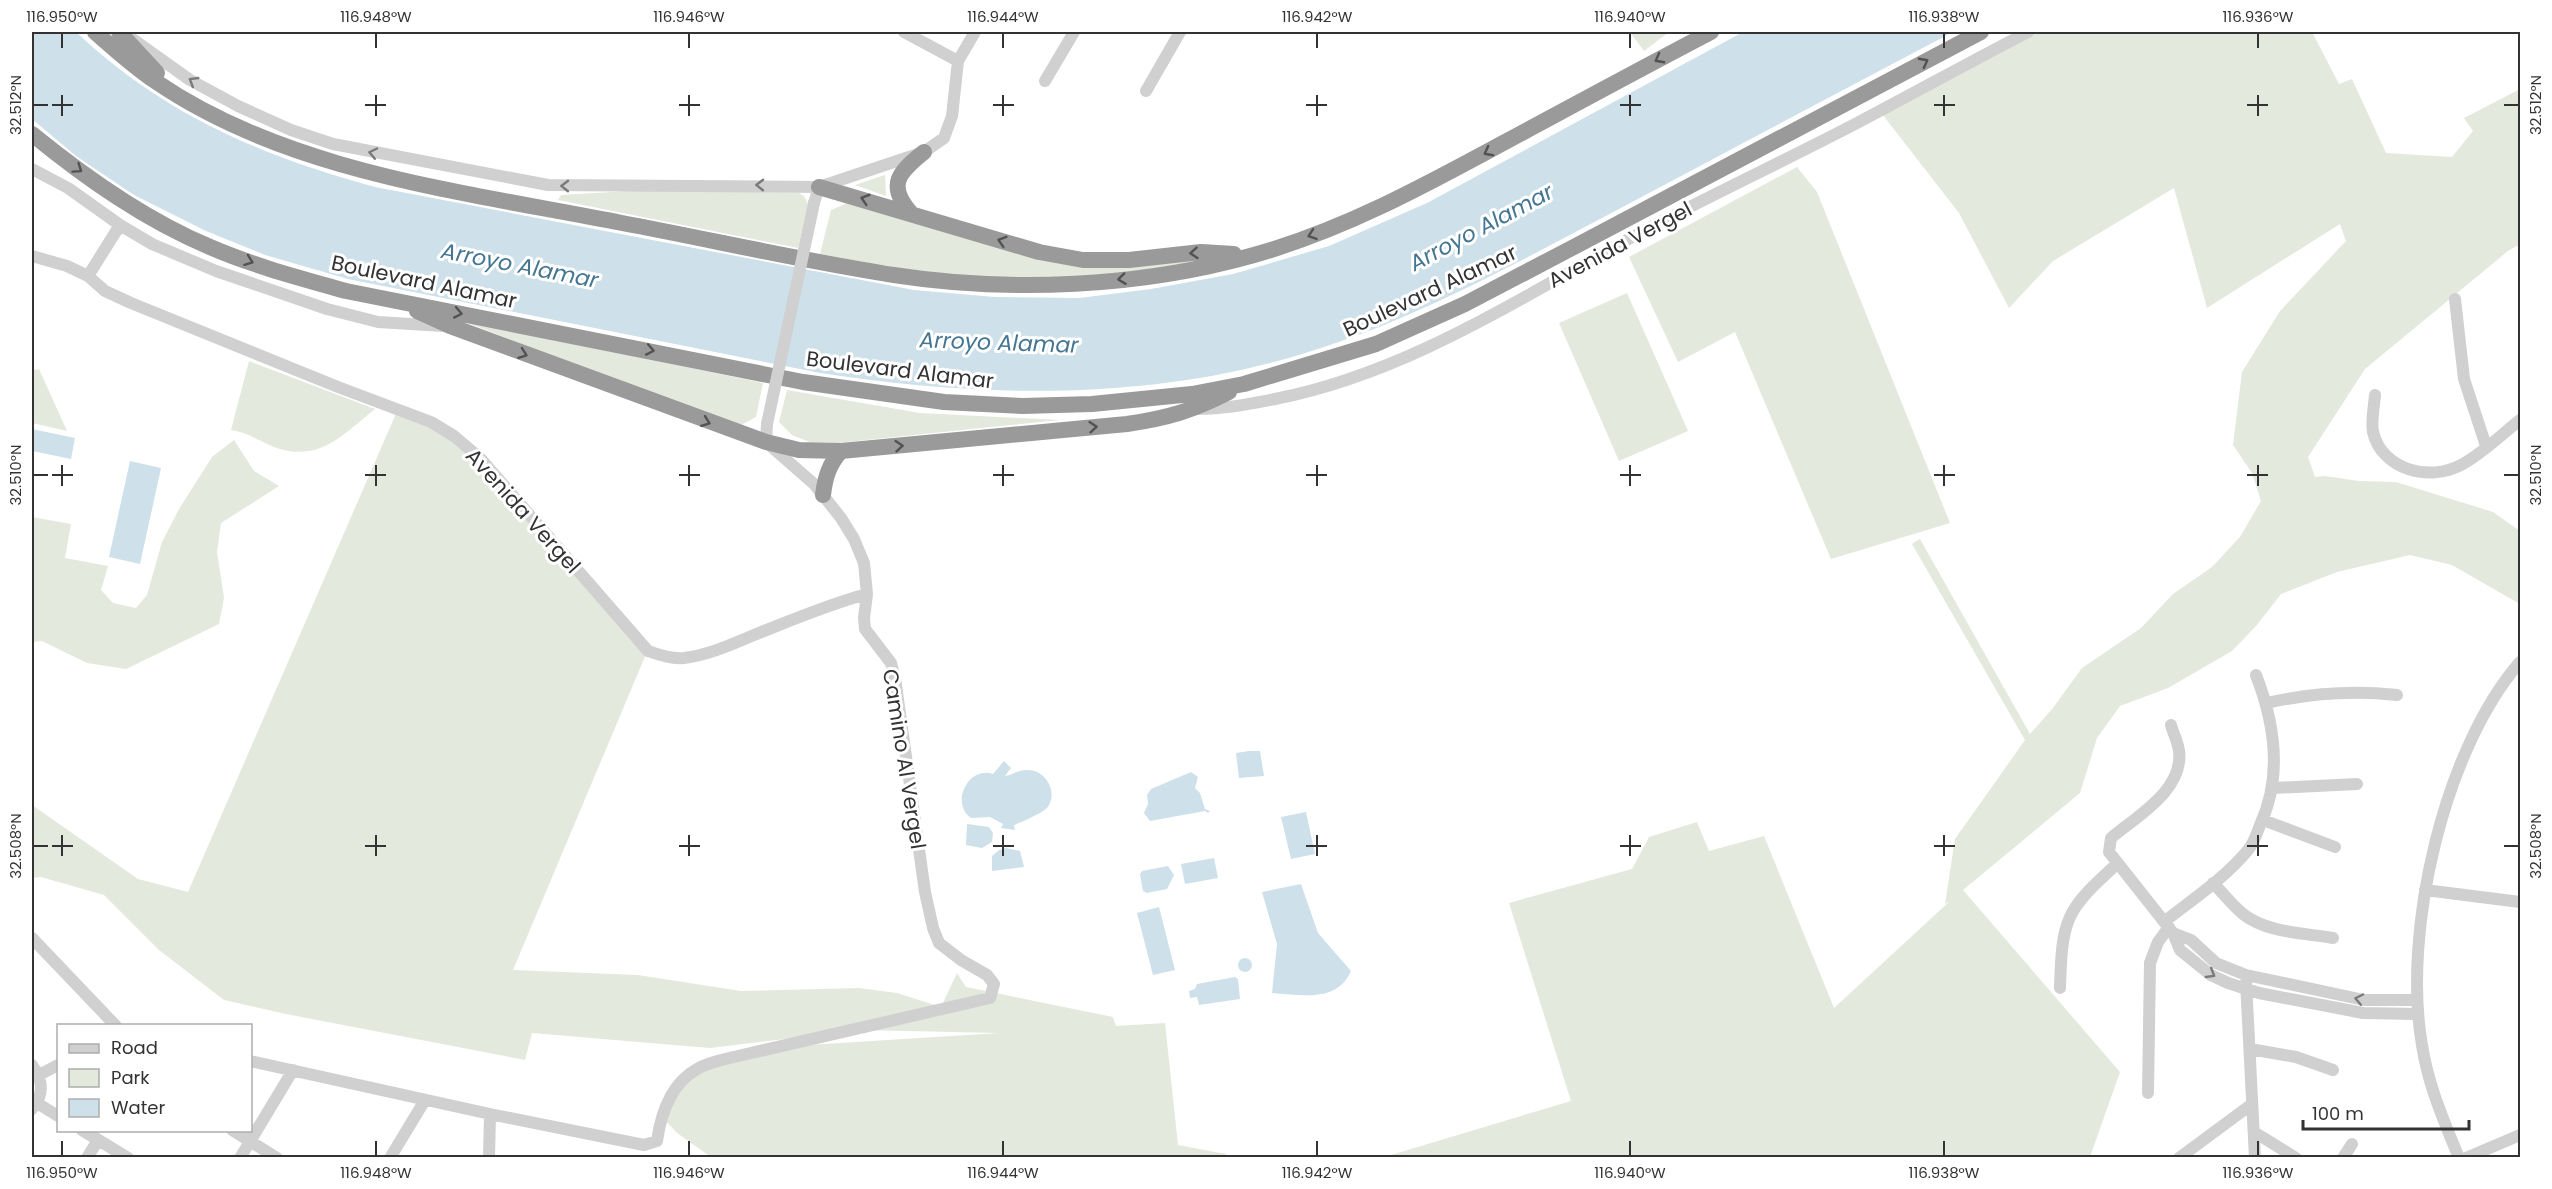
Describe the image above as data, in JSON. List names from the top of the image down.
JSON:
{
  "streets": {
    "highway": ["Boulevard Alamar"],
    "street": ["Avenida Vergel", "Camino Al Vergel"]
  },
  "crossings": [
    ["Avenida Vergel", "Camino Al Vergel"]
  ],
  "water": ["Arroyo Alamar"],
  "legend": ["Road", "Park", "Water"],
  "scale_bar": "100 m",
  "coordinates": [
    "116.950°W",
    "116.948°W",
    "116.946°W",
    "116.944°W",
    "116.942°W",
    "116.940°W",
    "116.938°W",
    "116.936°W",
    "32.512°N",
    "32.510°N",
    "32.508°N"
  ]
}
